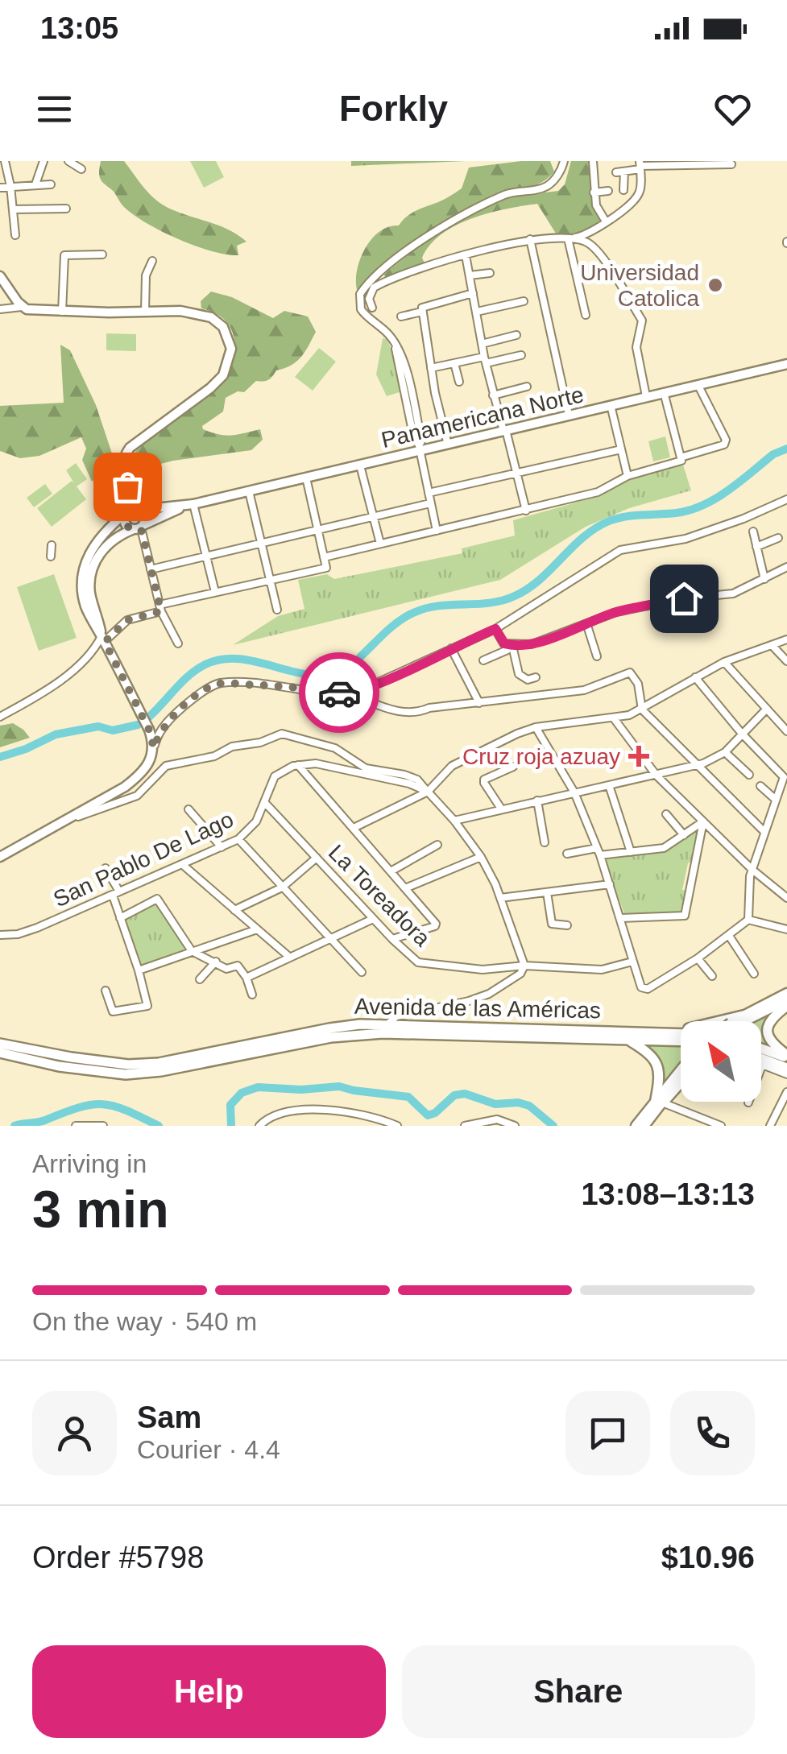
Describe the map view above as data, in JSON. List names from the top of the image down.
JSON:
{
  "streets": {
    "main road": ["Panamericana Norte", "Avenida de las Américas"],
    "street": ["San Pablo De Lago", "La Toreadora"]
  },
  "crossings": [
    ["San Pablo De Lago", "La Toreadora"]
  ],
  "places": {
    "other": ["Universidad Catolica"],
    "health": ["Cruz roja azuay"]
  },
  "north": "top left",
  "page": {
    "status": "13:05",
    "header": "Forkly",
    "heading": ["3 min", "Arriving in", "13:08–13:13"],
    "panel": [
      "Sam",
      "Courier · 4.4",
      "Order #5798",
      "$10.96"
    ],
    "bar": "On the way · 540 m",
    "buttons": ["Help", "Share"]
  }
}
